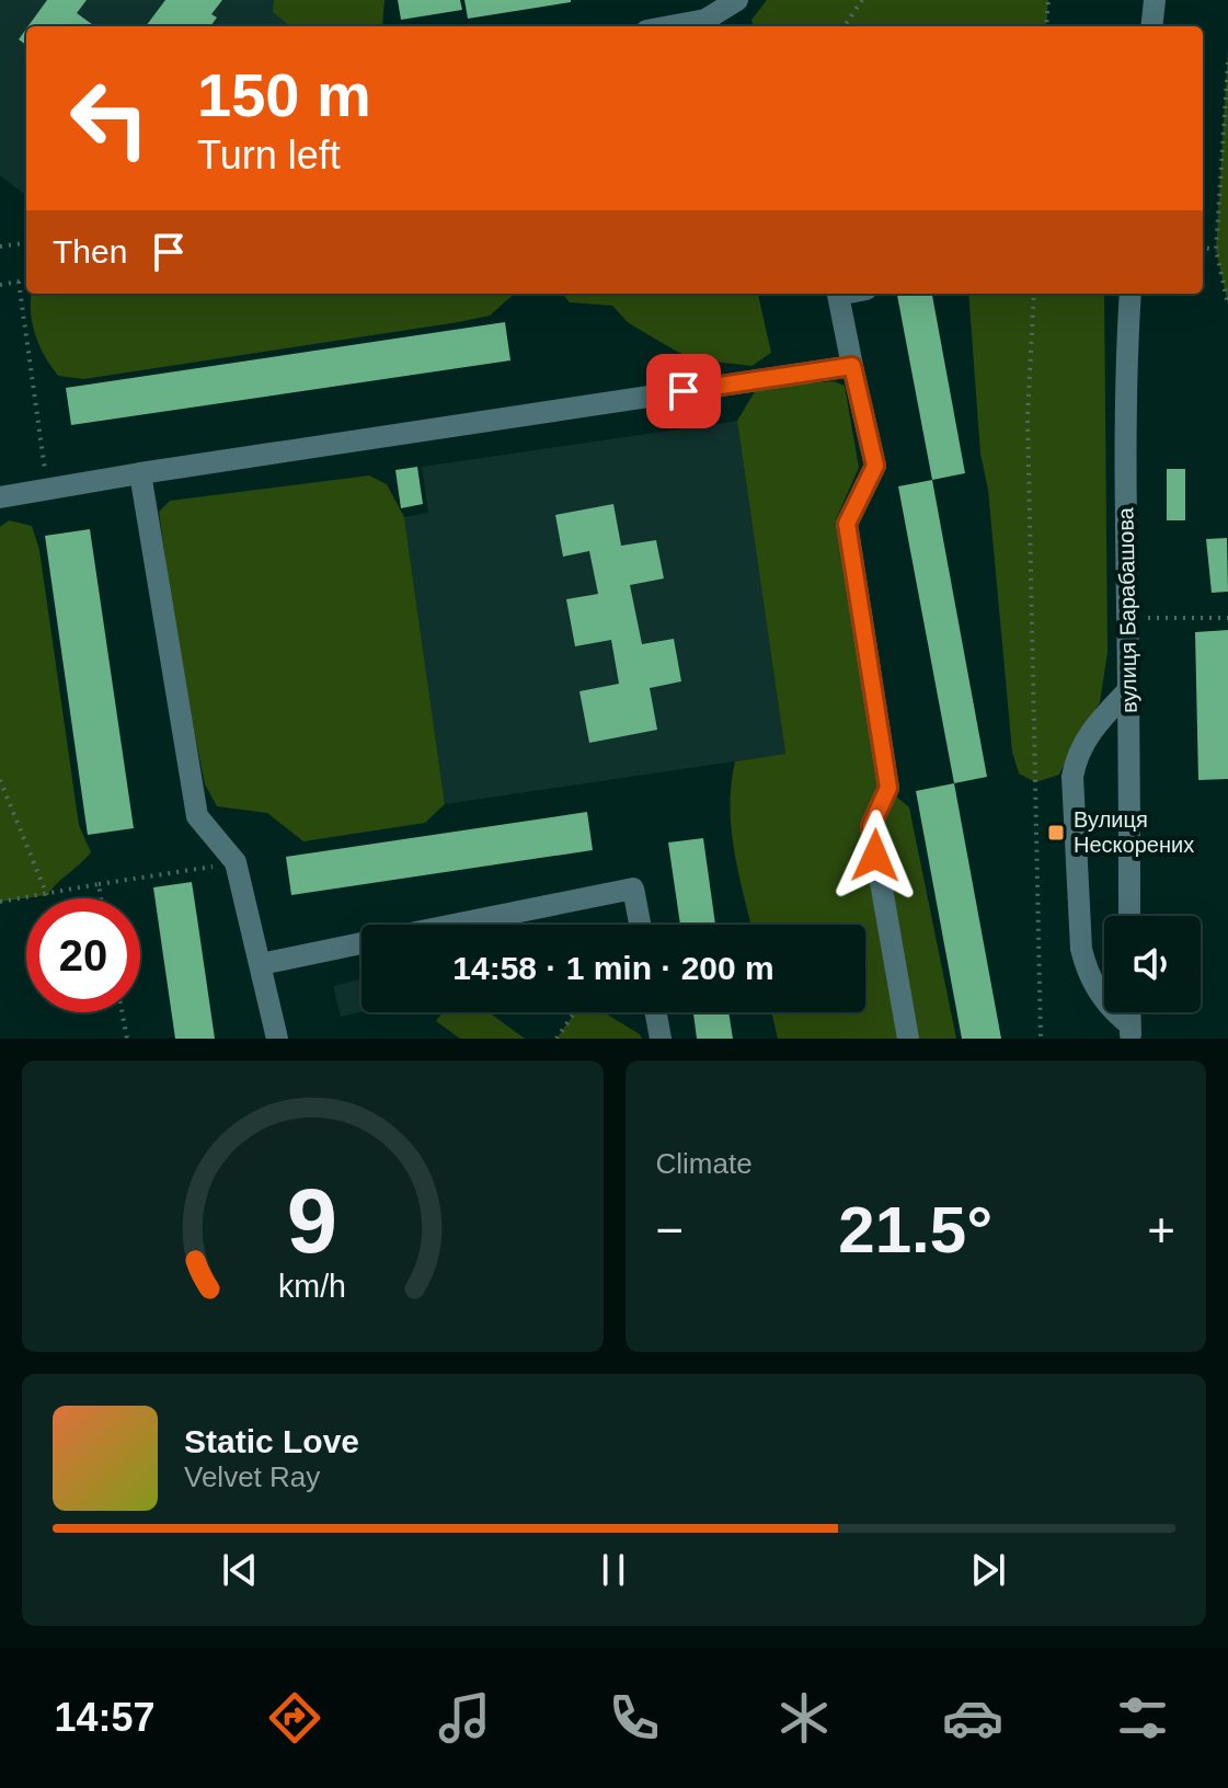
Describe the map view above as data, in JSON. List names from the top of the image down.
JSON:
{
  "streets": {
    "street": ["вулиця Барабашова"]
  },
  "places": {
    "transit": ["Вулиця Нескорених"]
  },
  "page": {
    "turn": ["150 m", "Turn left"],
    "then": "Then",
    "limit": "20",
    "trip": "14:58 · 1 min · 200 m",
    "tile": "Climate",
    "heat": ["−", "21.5°", "+"],
    "song": ["Static Love", "Velvet Ray"],
    "tabs": "14:57",
    "gauge": ["9", "km/h"]
  }
}
